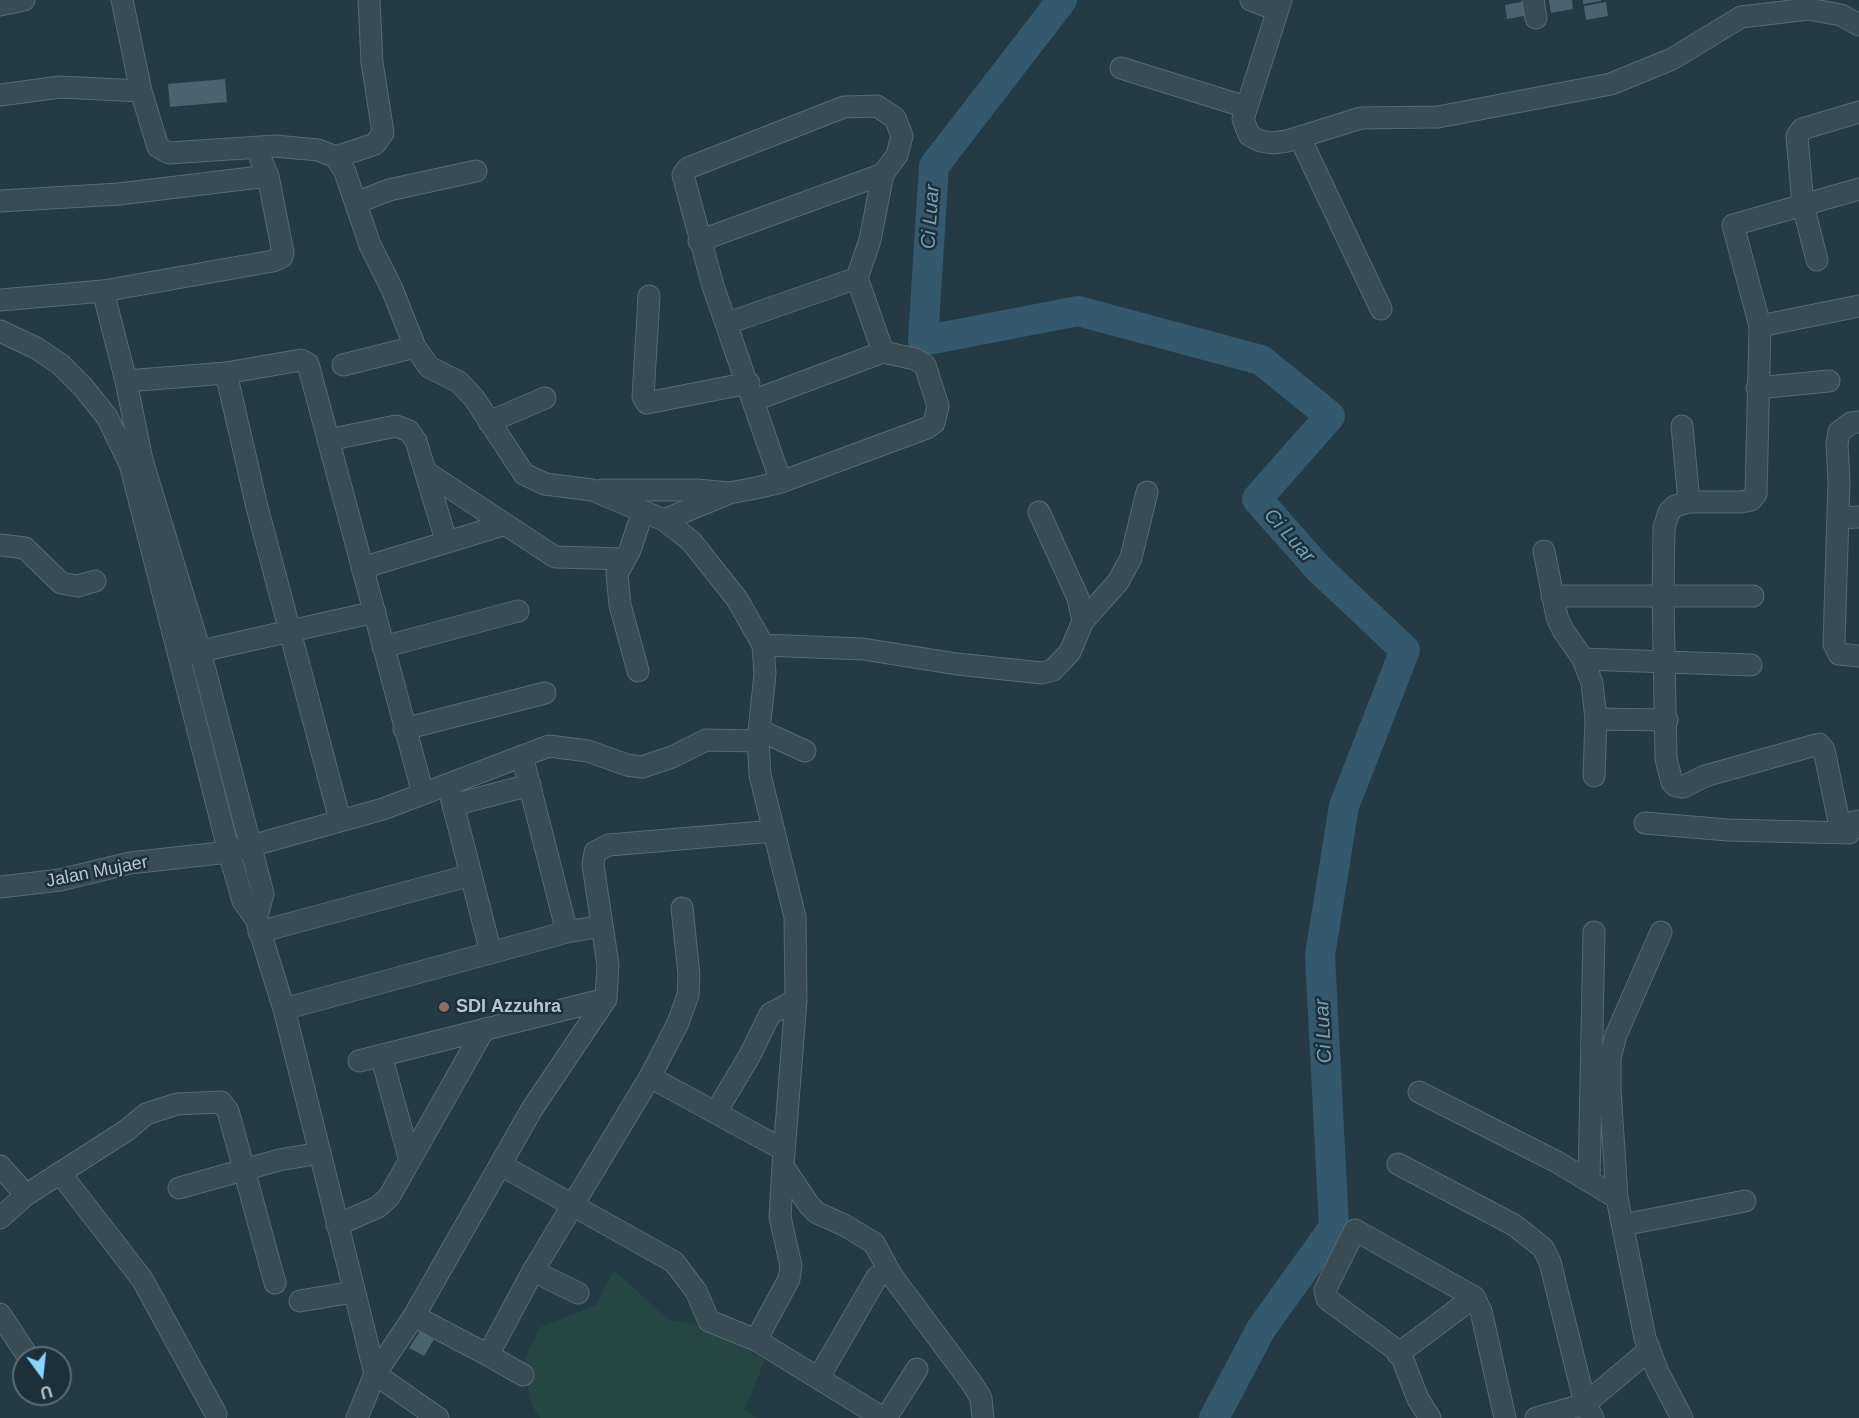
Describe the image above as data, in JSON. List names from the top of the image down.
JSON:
{
  "streets": {
    "street": ["Jalan Mujaer"]
  },
  "water": ["Ci Luar"],
  "places": ["SDI Azzuhra"],
  "north": "bottom"
}
